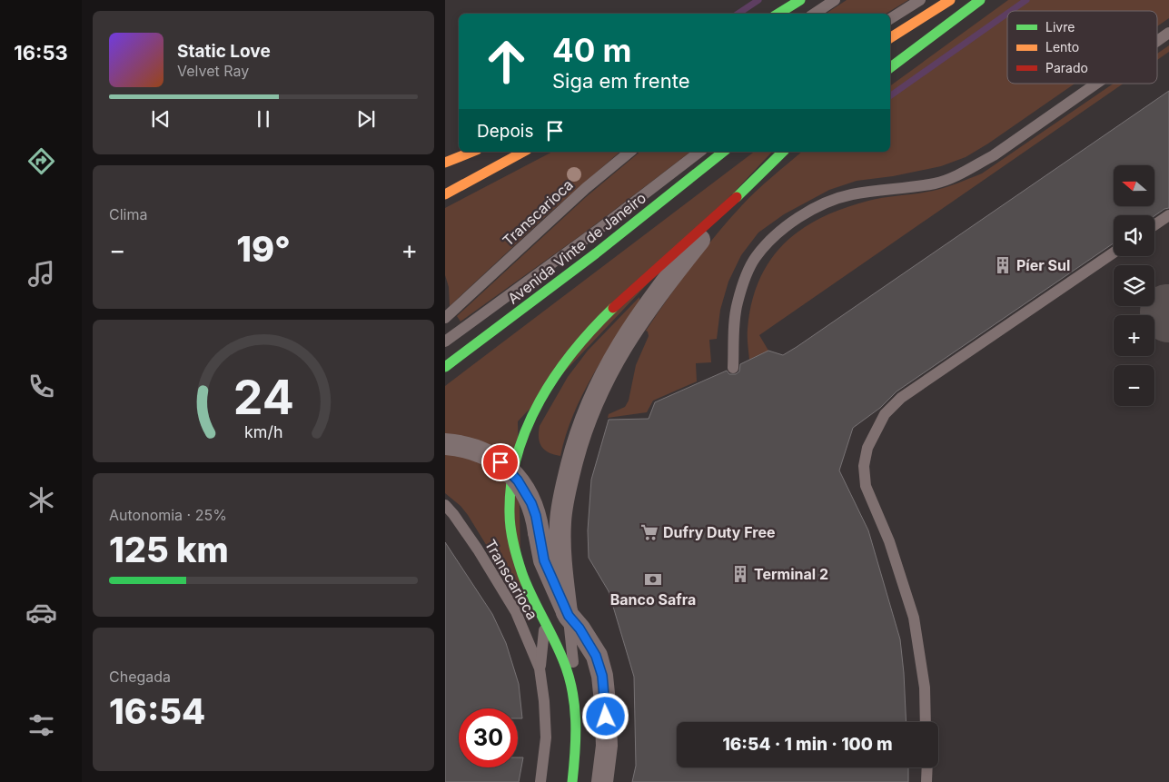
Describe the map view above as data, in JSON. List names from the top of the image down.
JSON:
{
  "streets": {
    "street": ["Avenida Vinte de Janeiro"],
    "lane": ["Transcarioca"]
  },
  "places": {
    "building": ["Píer Sul", "Terminal 2"],
    "supermarket": ["Dufry Duty Free"],
    "bank": ["Banco Safra"]
  },
  "legend": ["Livre", "Lento", "Parado"],
  "north": "left",
  "page": {
    "tabs": "16:53",
    "turn": ["40 m", "Siga em frente"],
    "song": ["Static Love", "Velvet Ray"],
    "then": "Depois",
    "tile": [
      "Clima",
      ["Autonomia · 25%", "125 km"],
      ["Chegada", "16:54"]
    ],
    "map_buttons": ["+", "−"],
    "heat": ["−", "19°", "+"],
    "limit": "30",
    "trip": "16:54 · 1 min · 100 m",
    "gauge": ["24", "km/h"]
  }
}
